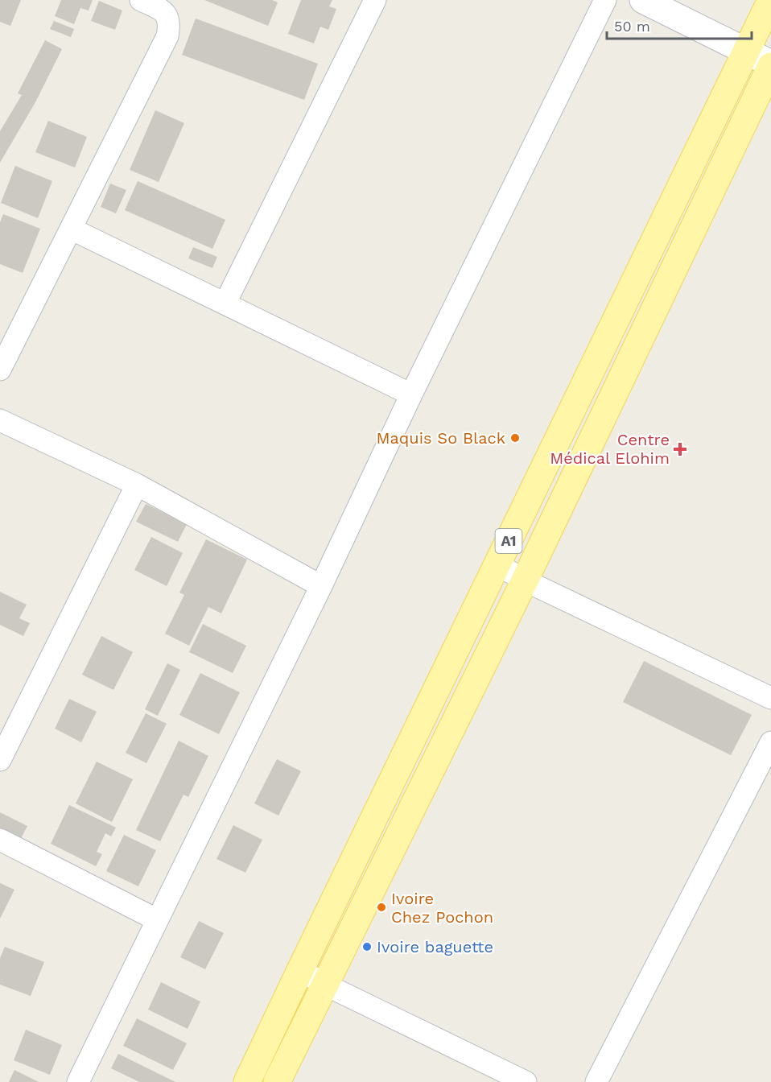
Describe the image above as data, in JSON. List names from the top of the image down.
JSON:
{
  "streets": {
    "main road": ["A1"]
  },
  "places": {
    "other": ["Maquis So Black", "Ivoire Chez Pochon", "Ivoire baguette"],
    "health": ["Centre Médical Elohim"]
  },
  "scale_bar": "50 m"
}
